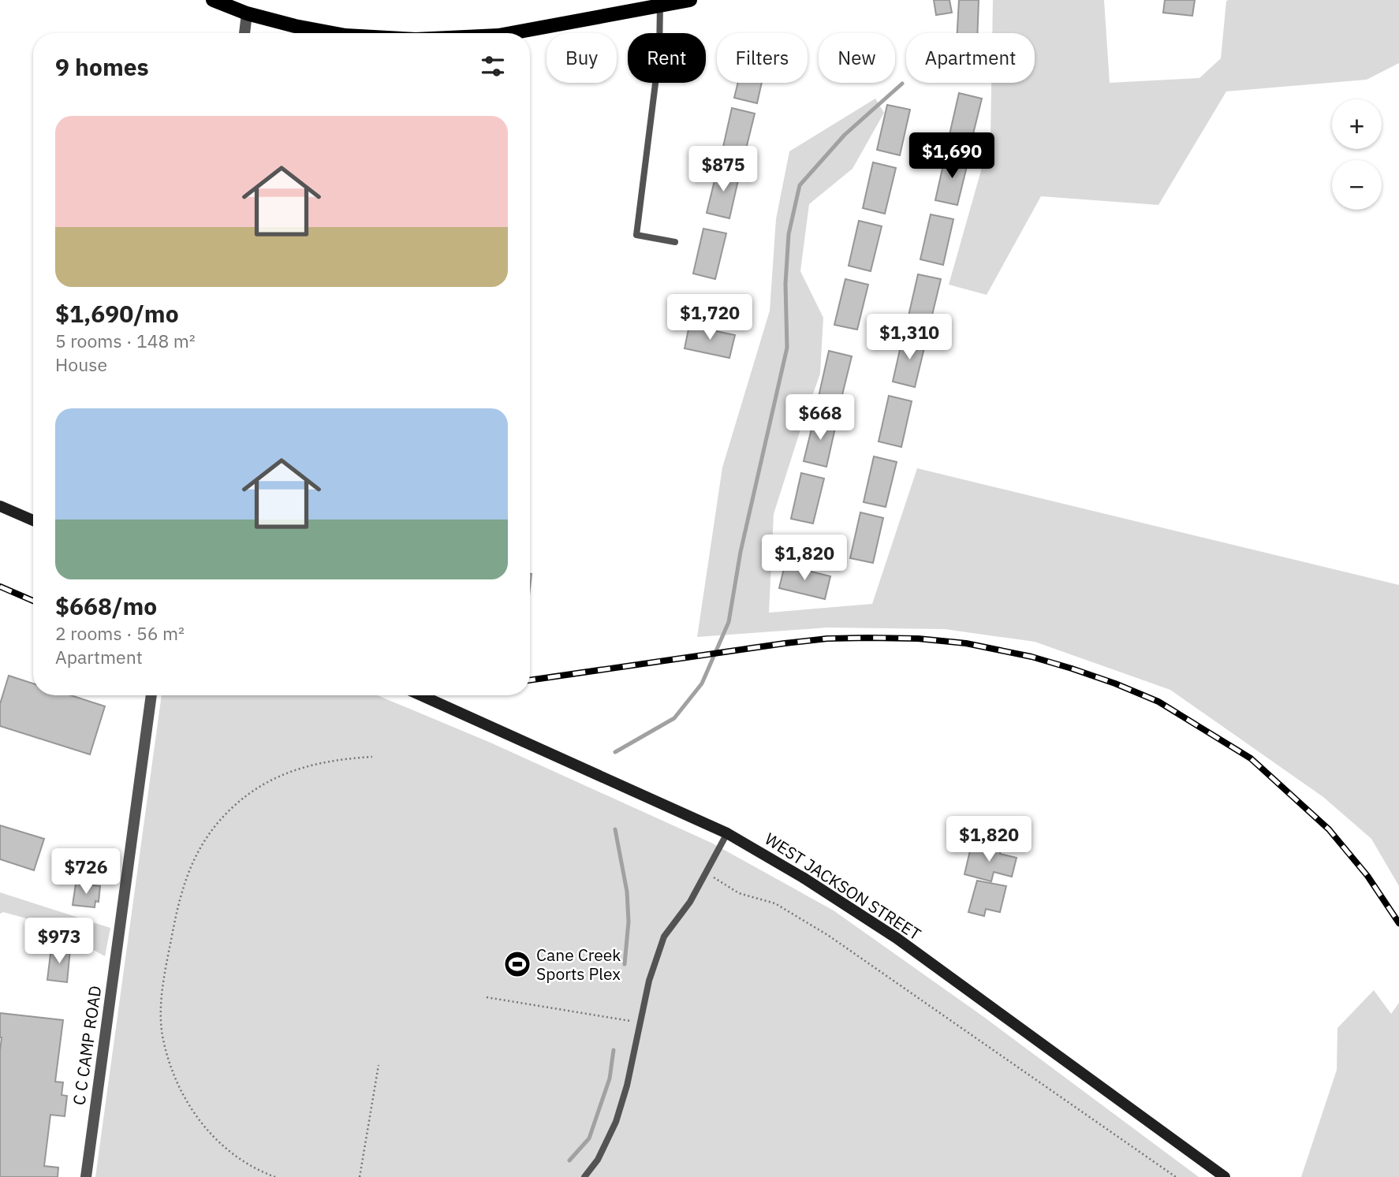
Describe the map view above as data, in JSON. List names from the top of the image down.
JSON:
{
  "streets": {
    "street": ["WEST JACKSON STREET", "C C CAMP ROAD"]
  },
  "places": {
    "sports": ["Cane Creek Sports Plex"]
  },
  "page": {
    "chip": [
      "Buy",
      "Rent",
      "Filters",
      "New",
      "Apartment"
    ],
    "heading": "9 homes",
    "map_buttons": ["+", "−"],
    "list": [
      {
        "name": "$1,690/mo",
        "note": "5 rooms · 148 m² · House"
      },
      {
        "name": "$668/mo",
        "note": "2 rooms · 56 m² · Apartment"
      }
    ],
    "price": [
      "$1,690",
      "$875",
      "$1,720",
      "$1,310",
      "$668",
      "$1,820",
      "$1,820",
      "$726",
      "$973"
    ]
  }
}
